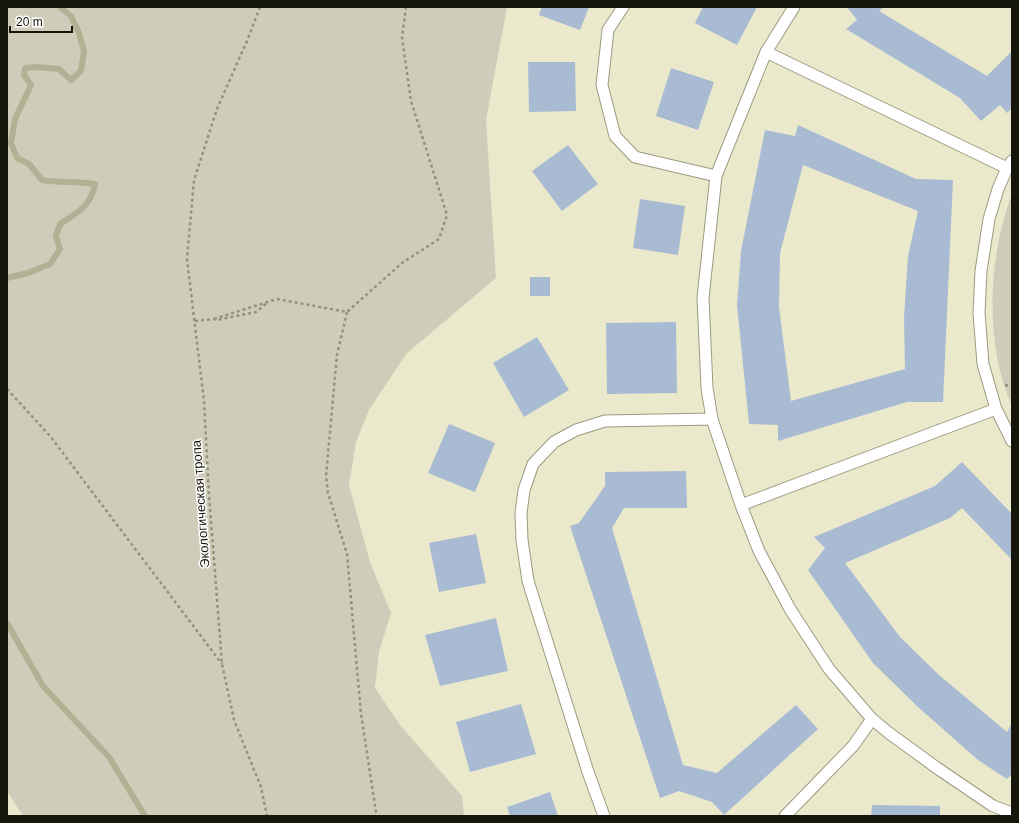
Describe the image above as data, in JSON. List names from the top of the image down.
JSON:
{
  "streets": {
    "path": ["Экологическая тропа"]
  },
  "scale_bar": "20 m"
}
